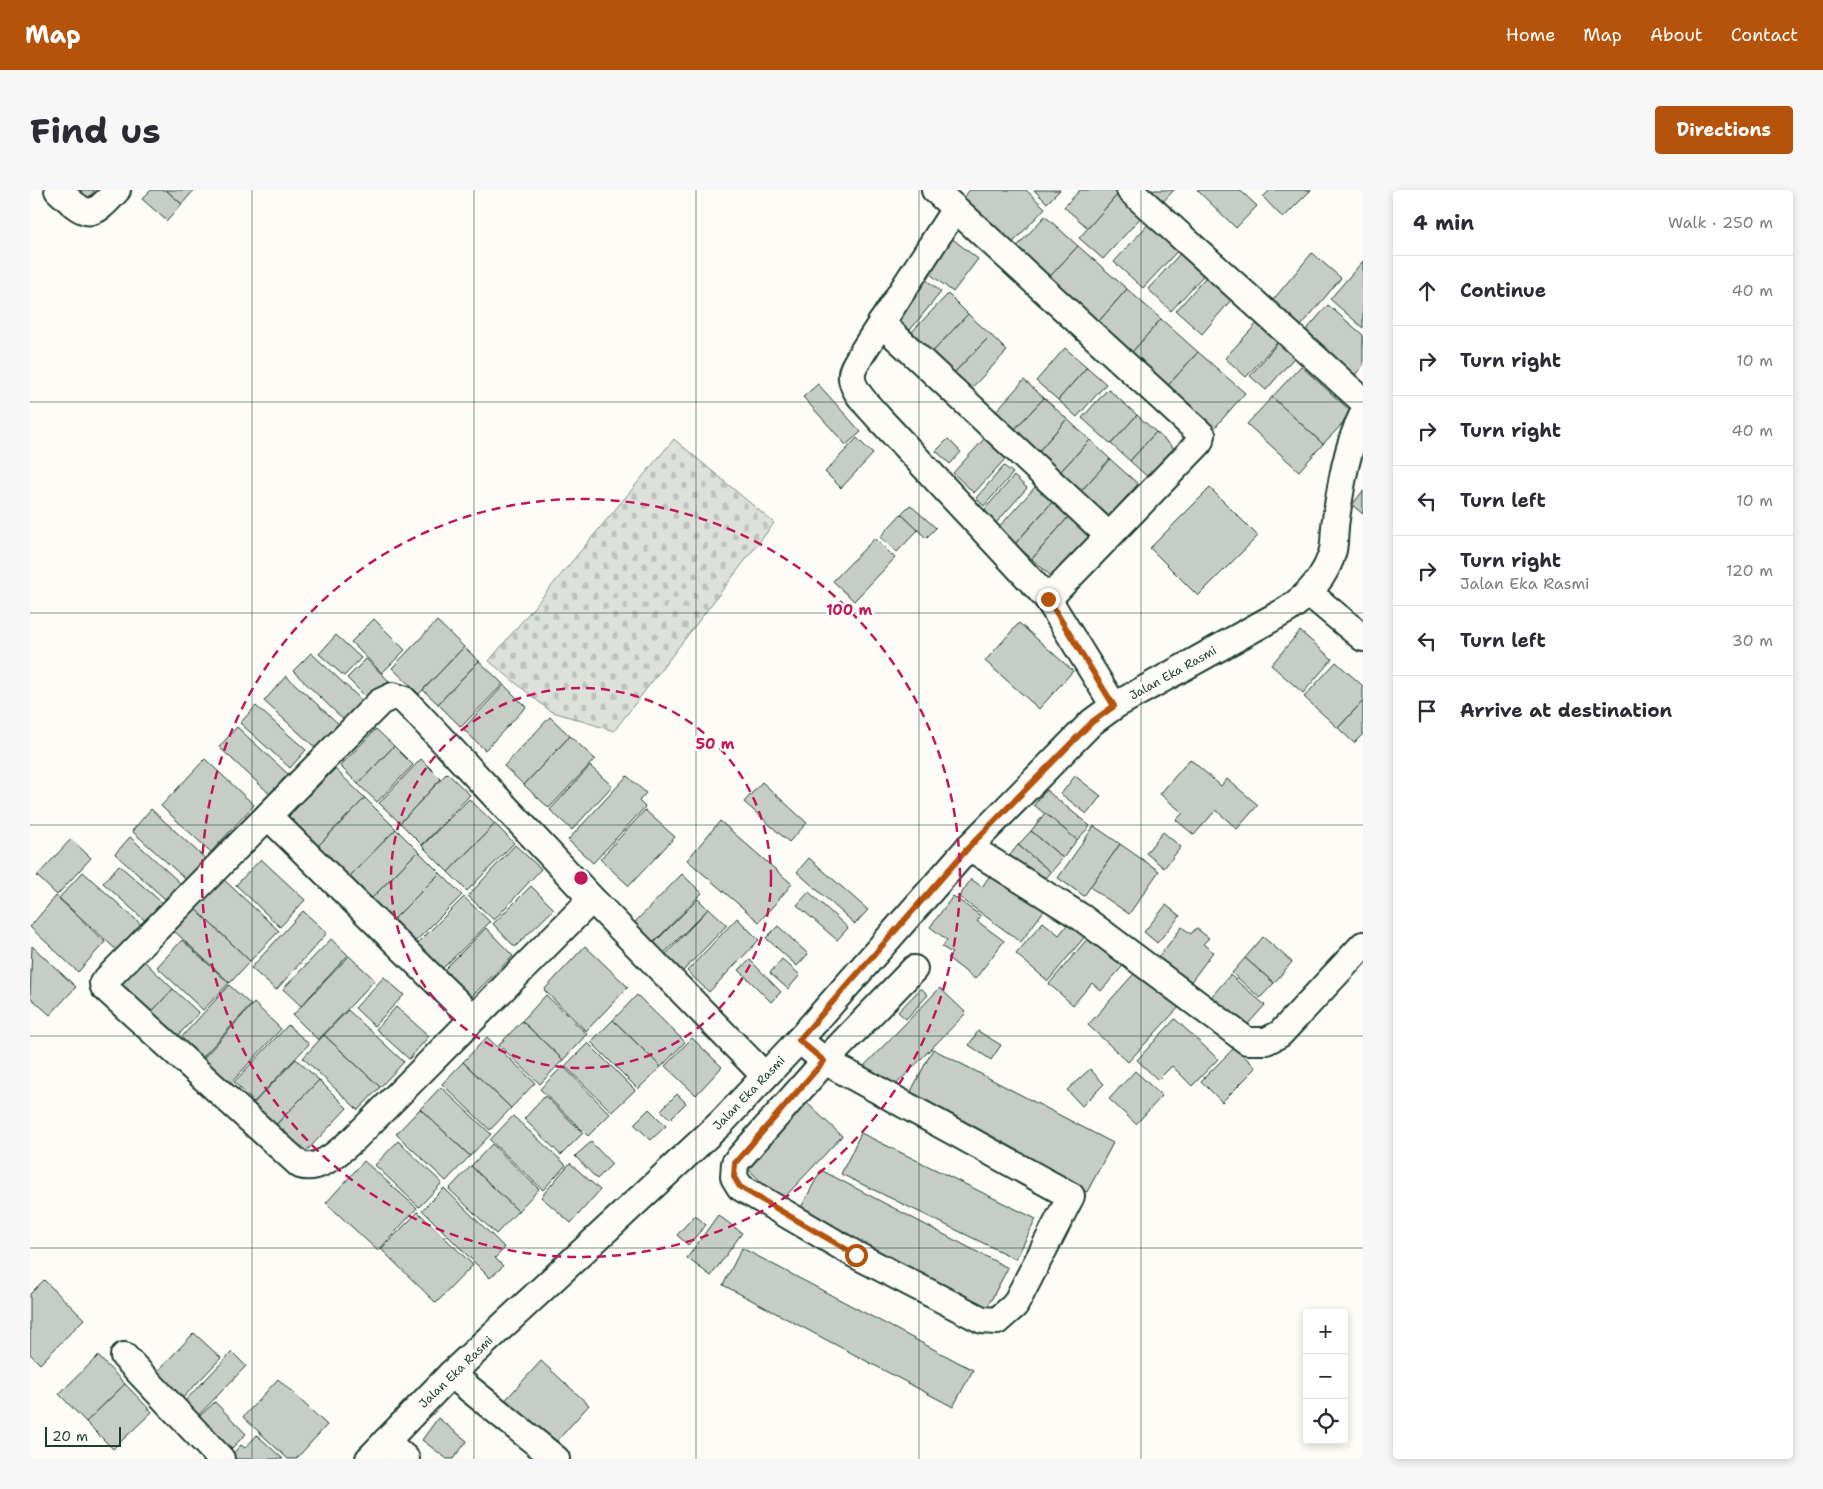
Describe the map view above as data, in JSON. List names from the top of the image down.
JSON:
{
  "streets": {
    "street": ["Jalan Eka Rasmi"]
  },
  "scale_bar": "20 m",
  "page": {
    "header": "Map",
    "nav": [
      "Home",
      "Map",
      "About",
      "Contact"
    ],
    "buttons": "Directions",
    "title": "Find us",
    "heading": ["4 min", "Walk · 250 m"],
    "list": [
      ["Continue", "40 m"],
      ["Turn right", "10 m"],
      ["Turn right", "40 m"],
      ["Turn left", "10 m"],
      ["Turn right", "Jalan Eka Rasmi", "120 m"],
      ["Turn left", "30 m"],
      "Arrive at destination"
    ],
    "map_buttons": ["+", "−"],
    "scale": "20 m"
  },
  "rings": ["100 m", "50 m"]
}
